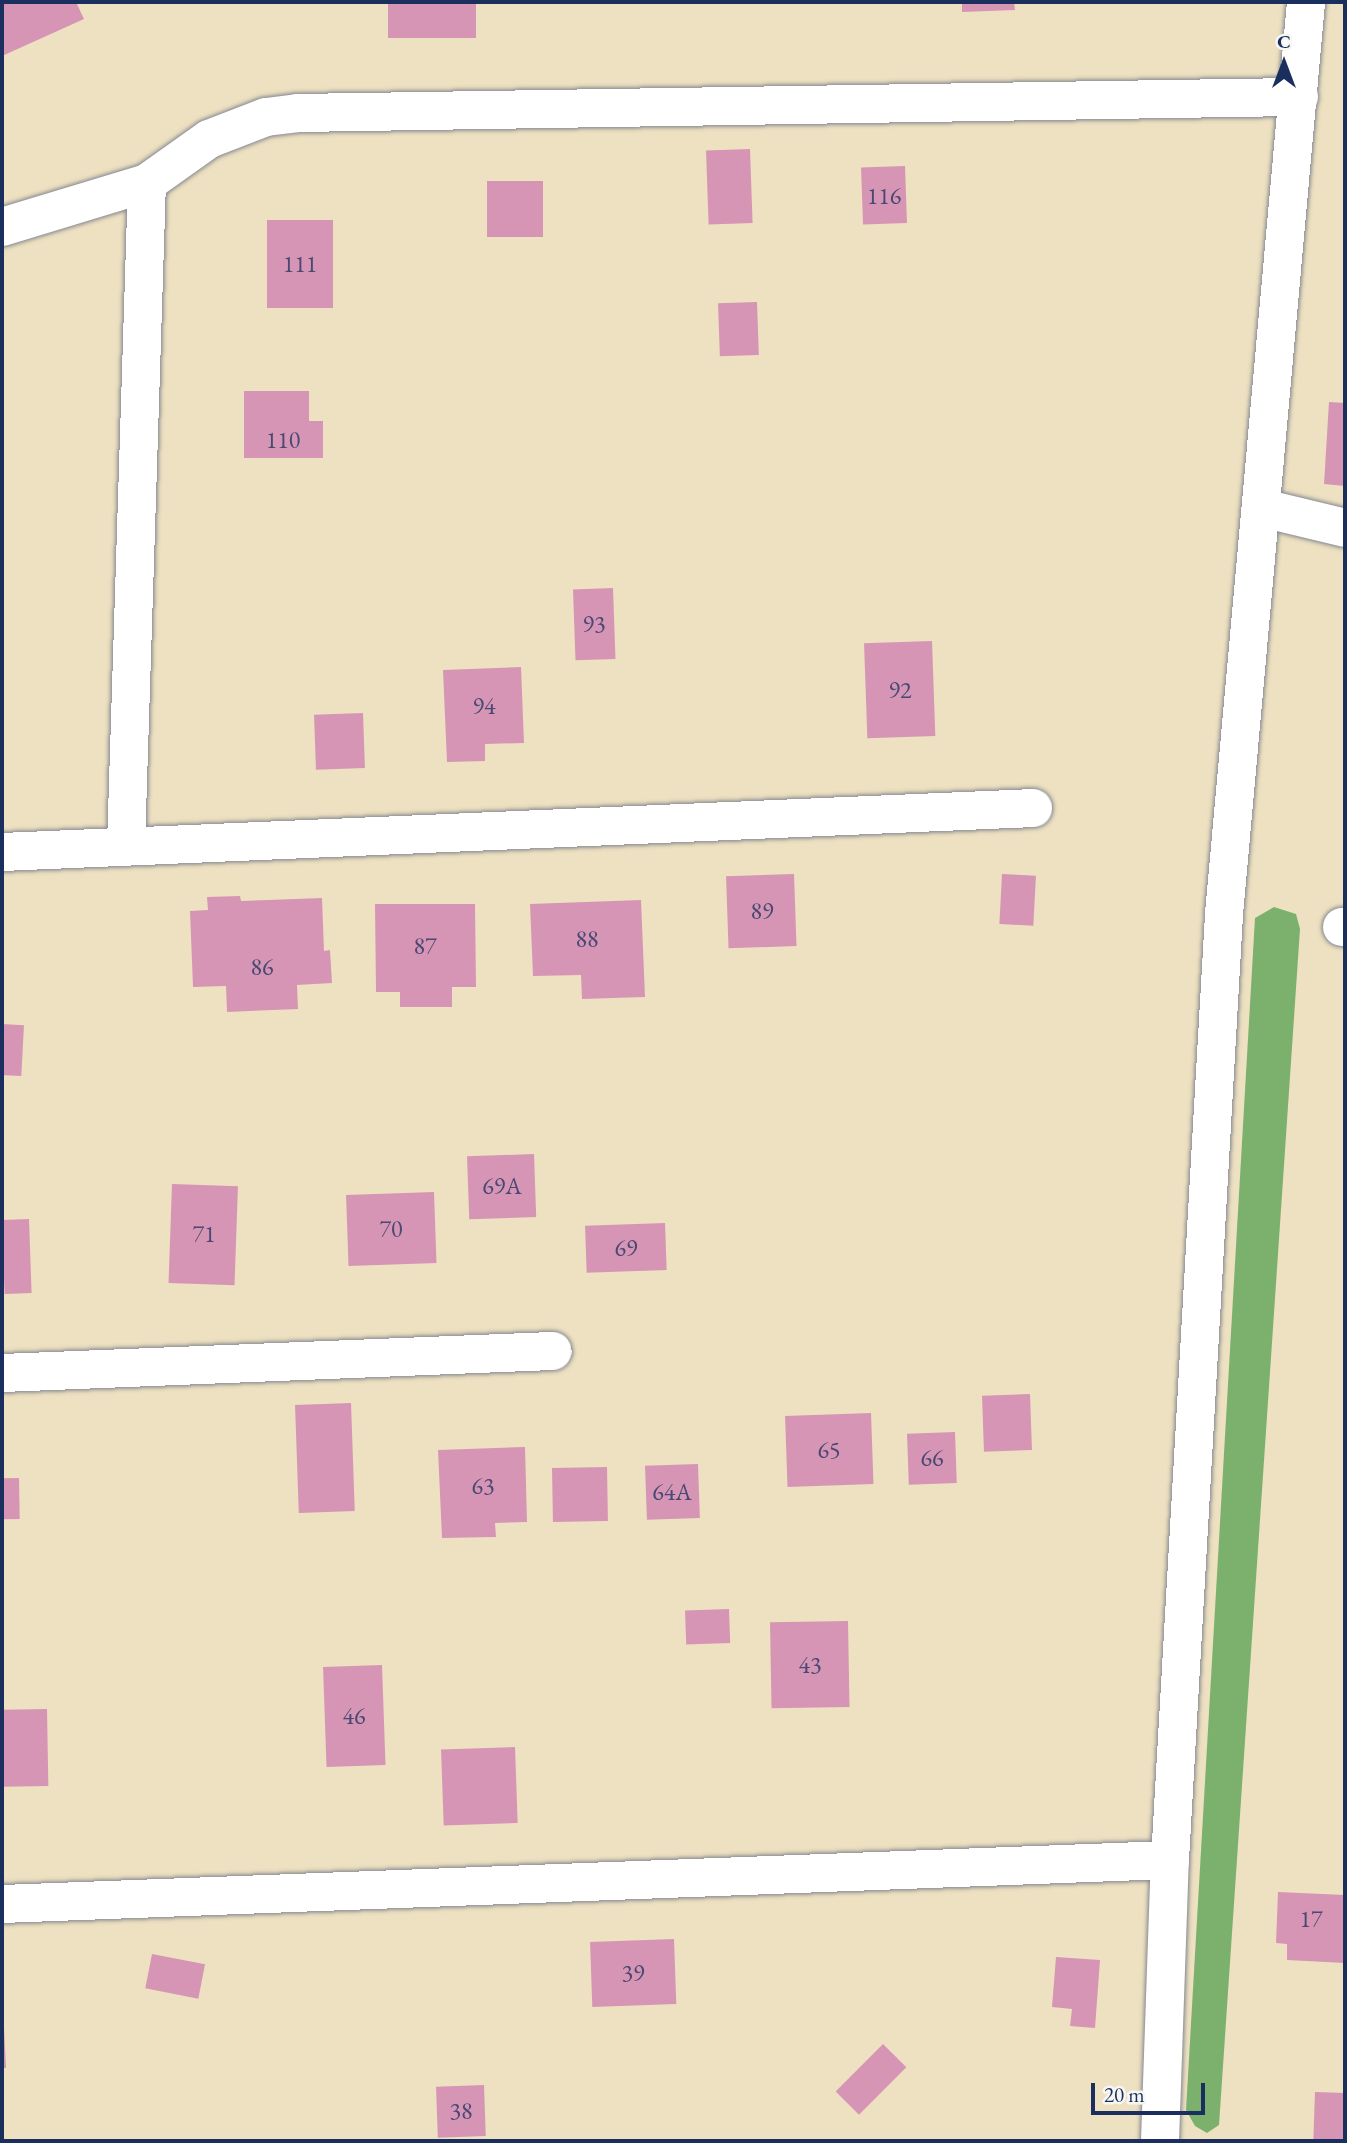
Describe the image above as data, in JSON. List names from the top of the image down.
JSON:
{
  "house_numbers": [
    "116",
    "111",
    "110",
    "93",
    "92",
    "94",
    "89",
    "88",
    "87",
    "86",
    "69А",
    "70",
    "71",
    "69",
    "65",
    "66",
    "63",
    "64А",
    "43",
    "46",
    "17",
    "39",
    "38"
  ],
  "scale_bar": "20 m",
  "north": "top"
}
